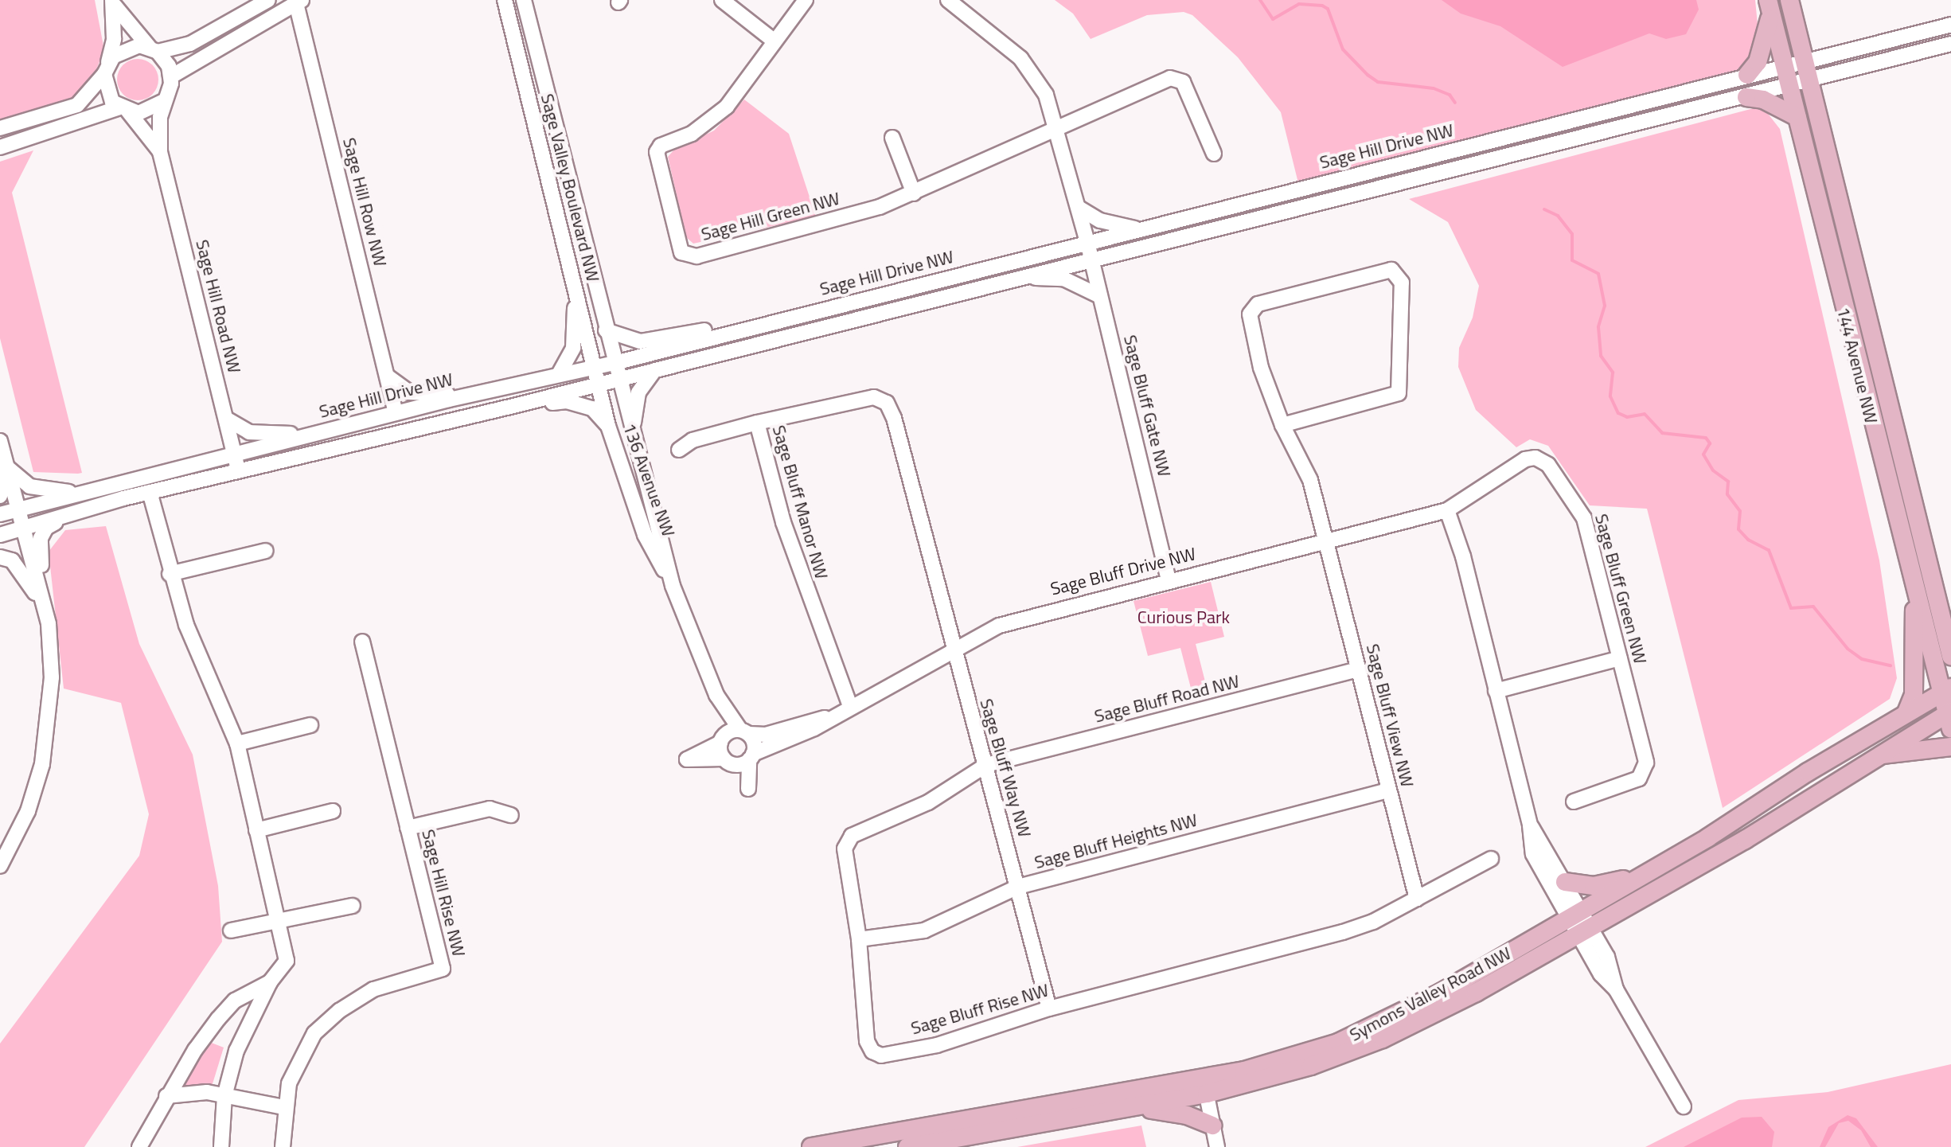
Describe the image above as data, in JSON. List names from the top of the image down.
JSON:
{
  "streets": {
    "main road": ["144 Avenue NW", "Symons Valley Road NW"],
    "street": [
      "Sage Hill Drive NW",
      "Sage Valley Boulevard NW",
      "Sage Hill Row NW",
      "Sage Hill Green NW",
      "Sage Hill Road NW",
      "Sage Bluff Gate NW",
      "136 Avenue NW",
      "Sage Bluff Manor NW",
      "Sage Bluff Drive NW",
      "Sage Bluff Green NW",
      "Sage Bluff Road NW",
      "Sage Bluff View NW",
      "Sage Bluff Way NW",
      "Sage Bluff Heights NW",
      "Sage Hill Rise NW",
      "Sage Bluff Rise NW"
    ]
  },
  "crossings": [
    ["Sage Hill Drive NW", "Sage Valley Boulevard NW"],
    ["Sage Hill Drive NW", "Sage Hill Row NW"],
    ["Sage Hill Drive NW", "Sage Hill Road NW"],
    ["Sage Hill Drive NW", "144 Avenue NW"],
    ["Sage Hill Drive NW", "Sage Bluff Gate NW"],
    ["Sage Hill Drive NW", "136 Avenue NW"],
    ["Sage Valley Boulevard NW", "136 Avenue NW"],
    ["Sage Hill Green NW", "Sage Bluff Gate NW"],
    ["144 Avenue NW", "Symons Valley Road NW"],
    ["Sage Bluff Gate NW", "Sage Bluff Drive NW"],
    ["136 Avenue NW", "Sage Bluff Drive NW"],
    ["Sage Bluff Manor NW", "Sage Bluff Drive NW"],
    ["Sage Bluff Manor NW", "Sage Bluff Way NW"],
    ["Sage Bluff Drive NW", "Sage Bluff Green NW"],
    ["Sage Bluff Drive NW", "Sage Bluff View NW"],
    ["Sage Bluff Drive NW", "Sage Bluff Way NW"],
    ["Sage Bluff Road NW", "Sage Bluff View NW"],
    ["Sage Bluff Road NW", "Sage Bluff Way NW"],
    ["Sage Bluff Road NW", "Sage Bluff Rise NW"],
    ["Sage Bluff View NW", "Sage Bluff Heights NW"],
    ["Sage Bluff View NW", "Sage Bluff Rise NW"],
    ["Sage Bluff Way NW", "Sage Bluff Heights NW"],
    ["Sage Bluff Way NW", "Sage Bluff Rise NW"],
    ["Sage Bluff Heights NW", "Sage Bluff Rise NW"]
  ],
  "parks": ["Curious Park"]
}
